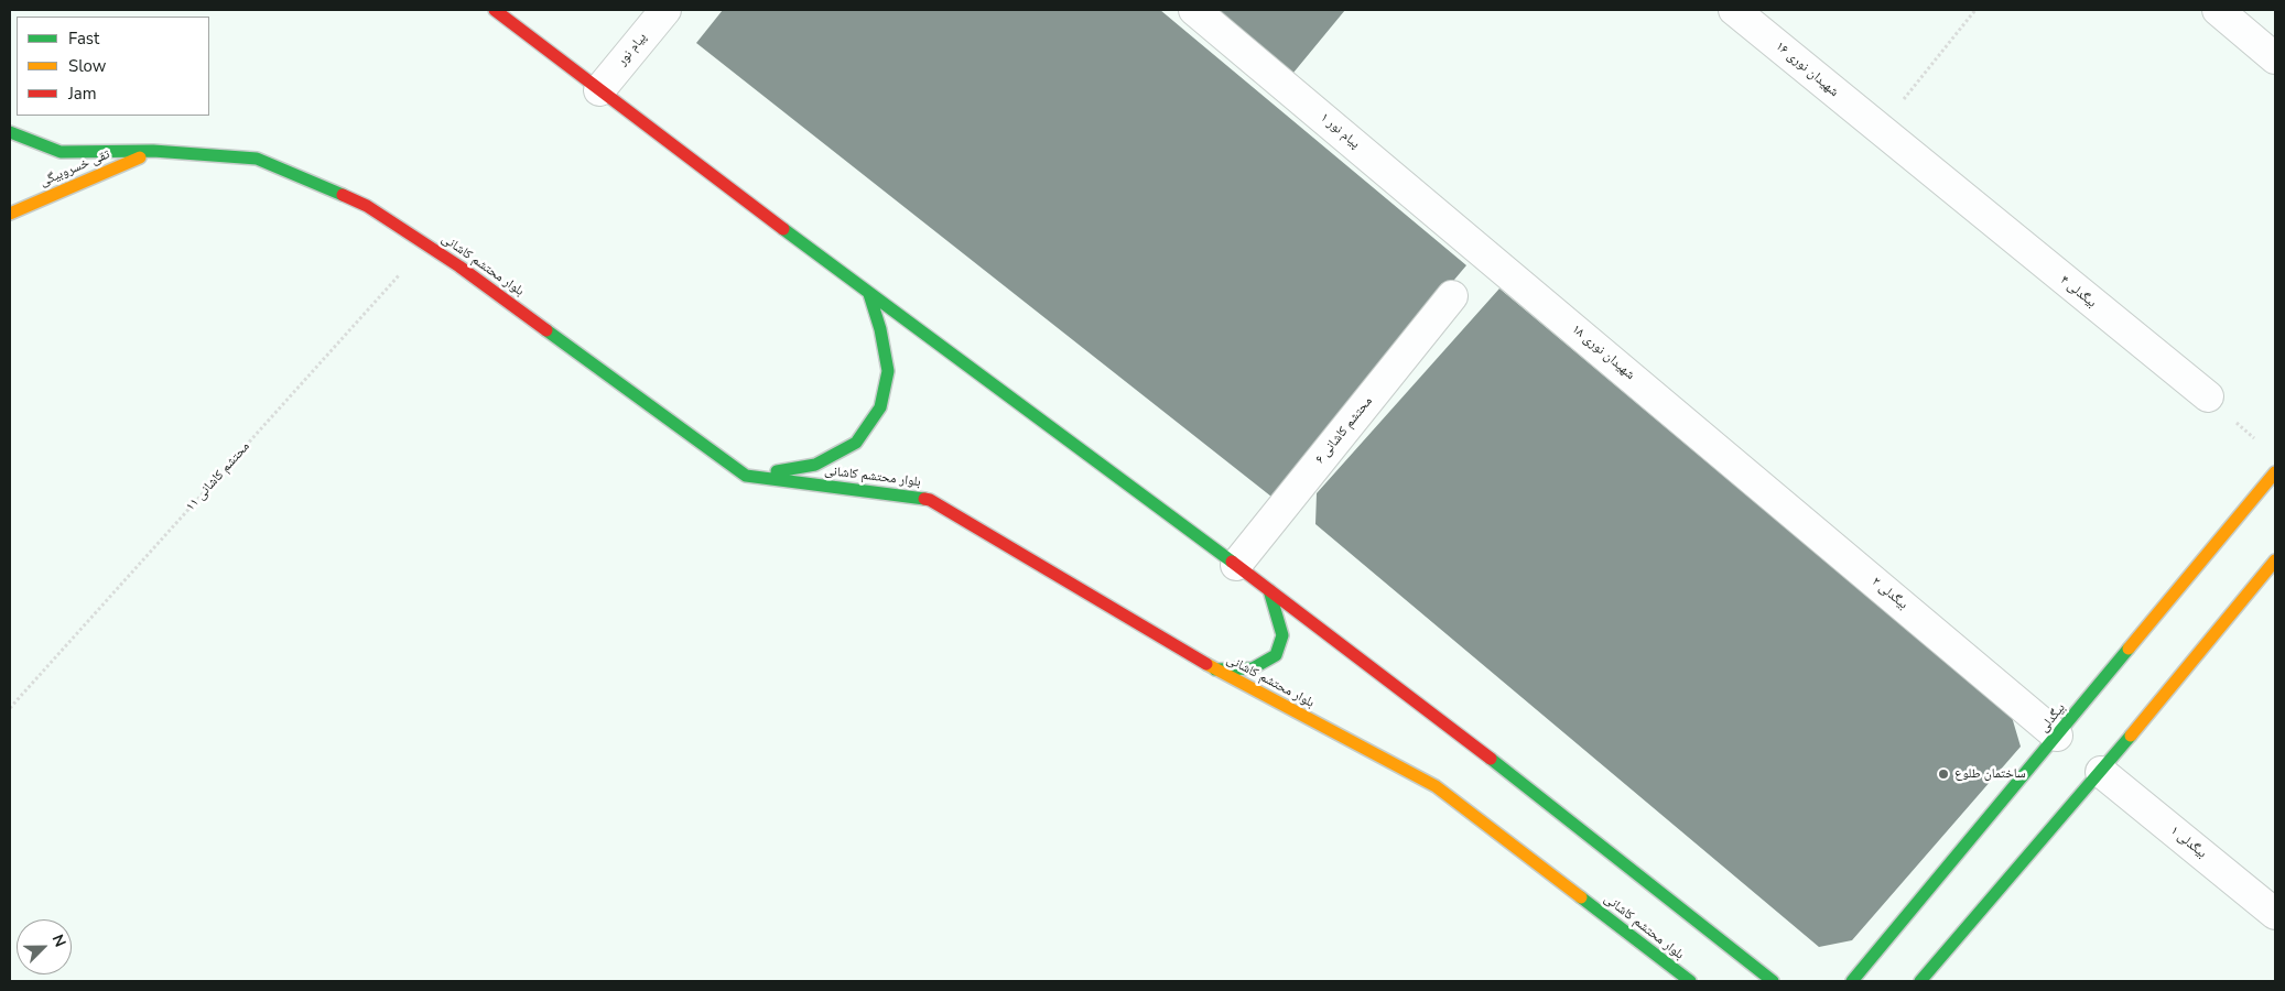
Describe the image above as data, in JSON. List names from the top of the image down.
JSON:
{
  "streets": {
    "main road": ["تقی خسروبیگی", "بلوار محتشم کاشانی", "بیگدلی"],
    "street": [
      "پیام نور",
      "شهیدان نوری ۱۶",
      "پیام نور ۱",
      "بیگدلی ۴",
      "شهیدان نوری ۱۸",
      "محتشم کاشانی ۶",
      "بیگدلی ۲",
      "بیگدلی ۱"
    ],
    "path": ["محتشم کاشانی ۱۱"]
  },
  "crossings": [
    ["شهیدان نوری ۱۶", "بیگدلی ۴"],
    ["پیام نور ۱", "شهیدان نوری ۱۸"],
    ["تقی خسروبیگی", "بلوار محتشم کاشانی"],
    ["بلوار محتشم کاشانی", "محتشم کاشانی ۱۱"],
    ["شهیدان نوری ۱۸", "بیگدلی ۲"],
    ["بیگدلی ۲", "بیگدلی"]
  ],
  "places": ["ساختمان طلوع"],
  "legend": ["Fast", "Slow", "Jam"],
  "north": "top right"
}
